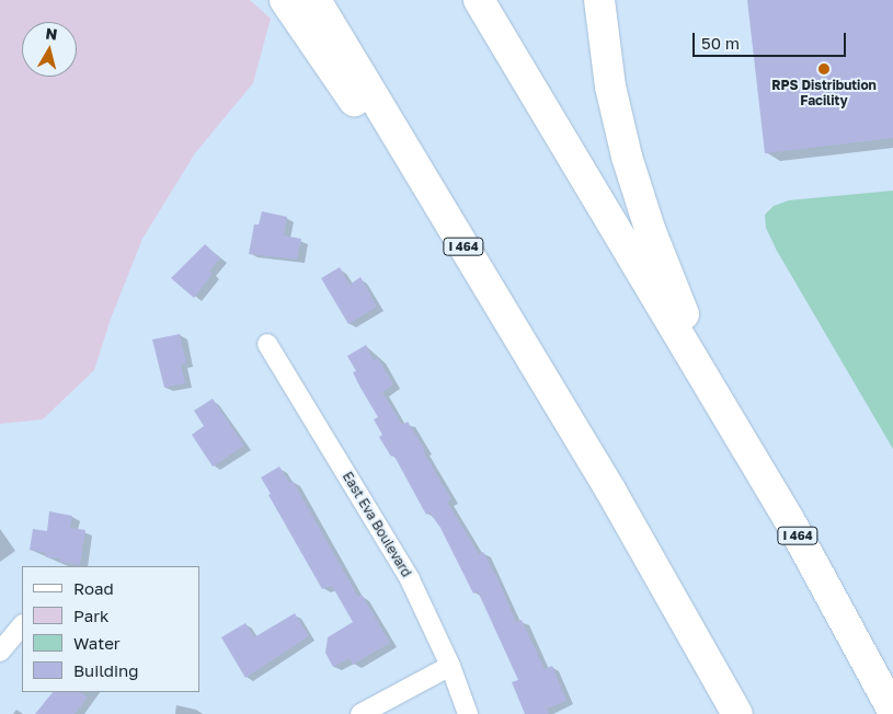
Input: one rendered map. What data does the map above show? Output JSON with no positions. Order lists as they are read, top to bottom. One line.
{"streets":{"highway":["I 464"],"street":["East Eva Boulevard"]},"places":["RPS Distribution Facility"],"legend":["Road","Park","Water","Building"],"scale_bar":"50 m","north":"top"}
